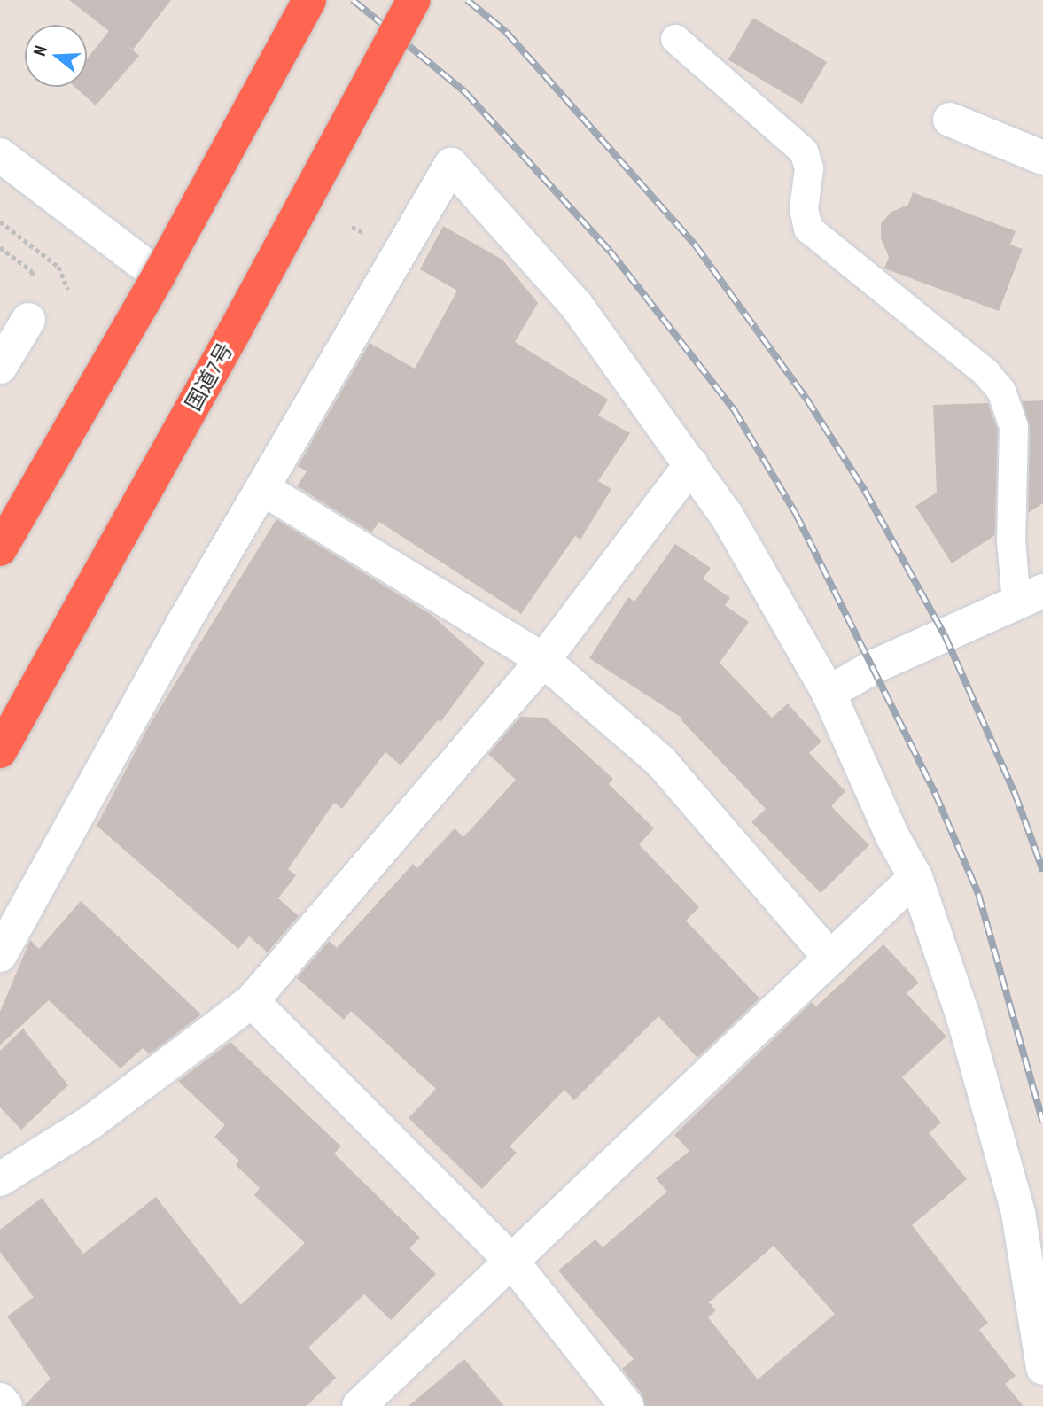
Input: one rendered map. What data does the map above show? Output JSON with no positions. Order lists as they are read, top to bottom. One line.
{"streets":{"highway":["国道7号"]},"north":"left"}
